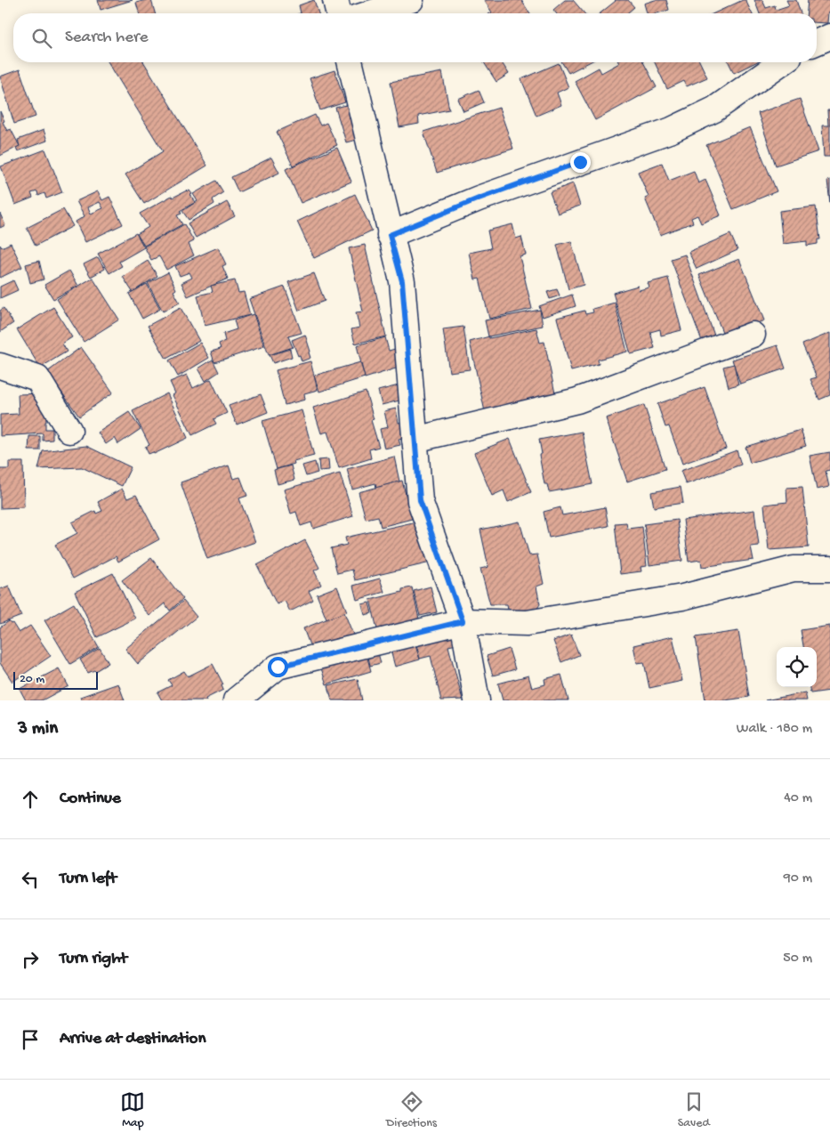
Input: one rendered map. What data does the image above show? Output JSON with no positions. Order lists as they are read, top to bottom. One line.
{"scale_bar":"20 m","page":{"search":"Search here","scale":"20 m","heading":["3 min","Walk · 180 m"],"list":[["Continue","40 m"],["Turn left","90 m"],["Turn right","50 m"],"Arrive at destination"],"nav":["Map","Directions","Saved"]}}
